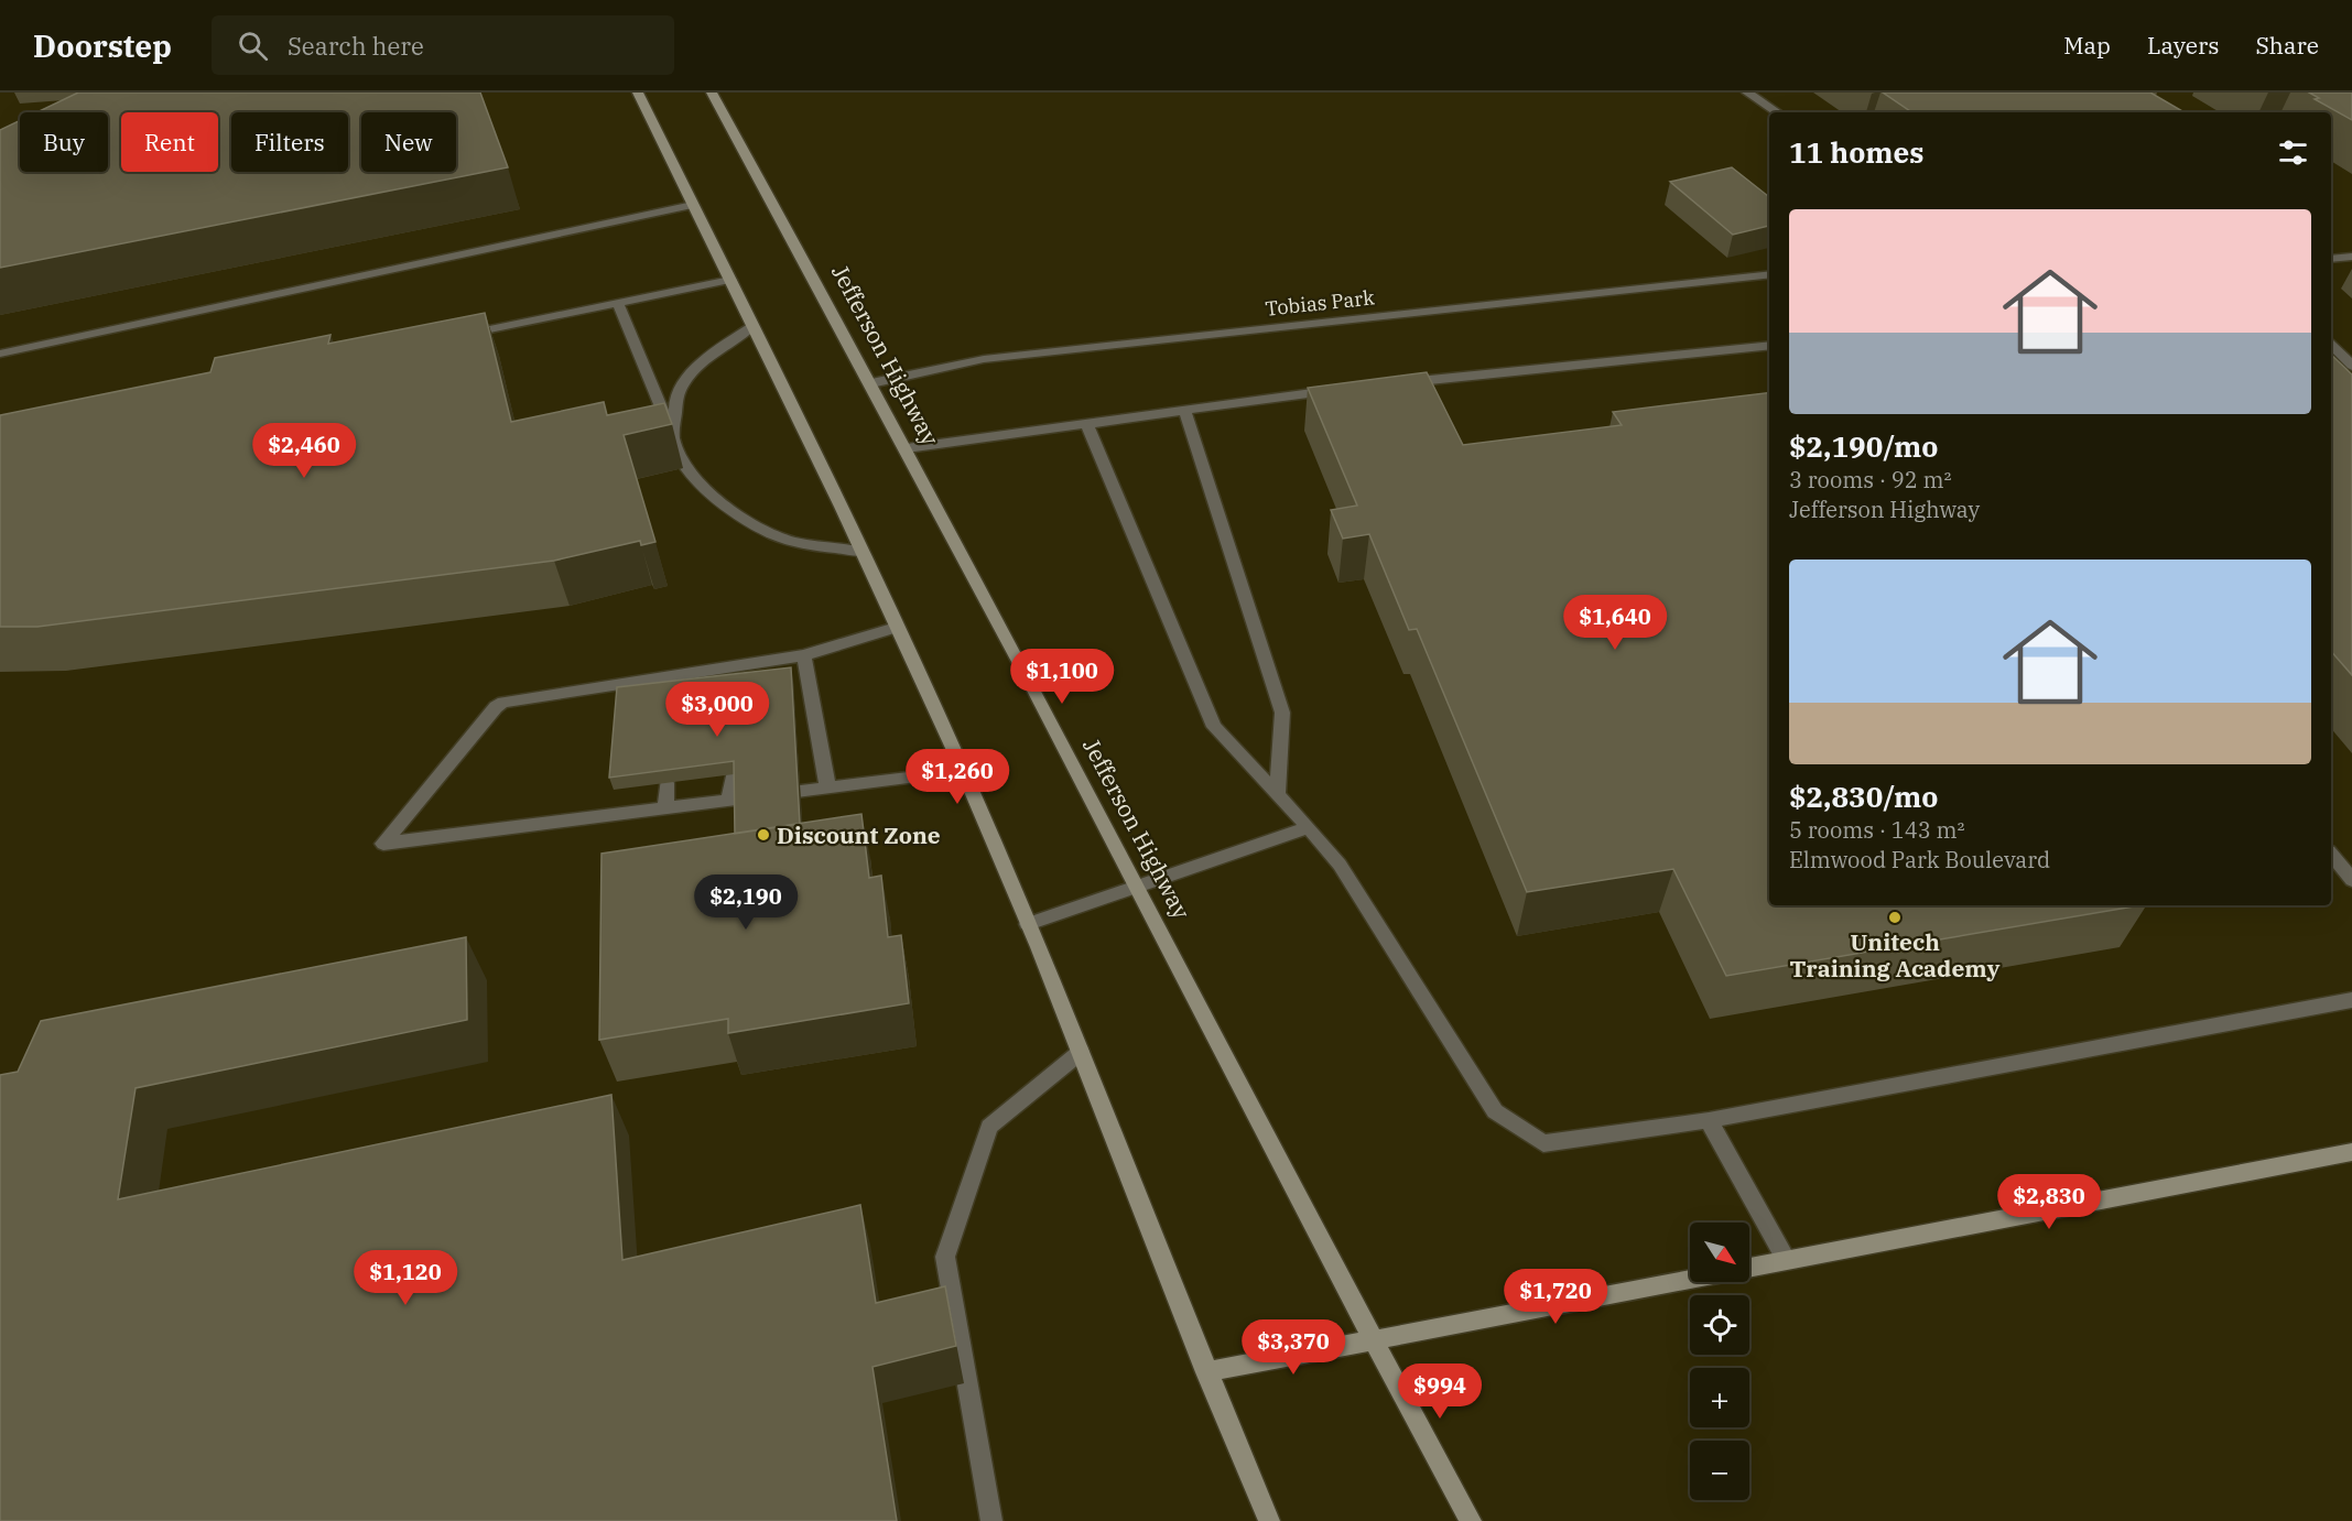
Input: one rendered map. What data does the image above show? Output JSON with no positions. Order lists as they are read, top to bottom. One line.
{"streets":{"main road":["Jefferson Highway"],"lane":["Tobias Park"]},"crossings":[["Tobias Park","Jefferson Highway"]],"places":["Discount Zone","Unitech Training Academy"],"north":"bottom right","page":{"header":"Doorstep","search":"Search here","nav":["Map","Layers","Share"],"chip":["Buy","Rent","Filters","New"],"heading":"11 homes","list":[{"name":"$2,190/mo","note":"3 rooms · 92 m² · Jefferson Highway"},{"name":"$2,830/mo","note":"5 rooms · 143 m² · Elmwood Park Boulevard"}],"price":["$2,460","$1,640","$1,100","$3,000","$1,260","$2,190","$2,830","$1,120","$1,720","$3,370","$994"],"map_buttons":["+","−"]}}
